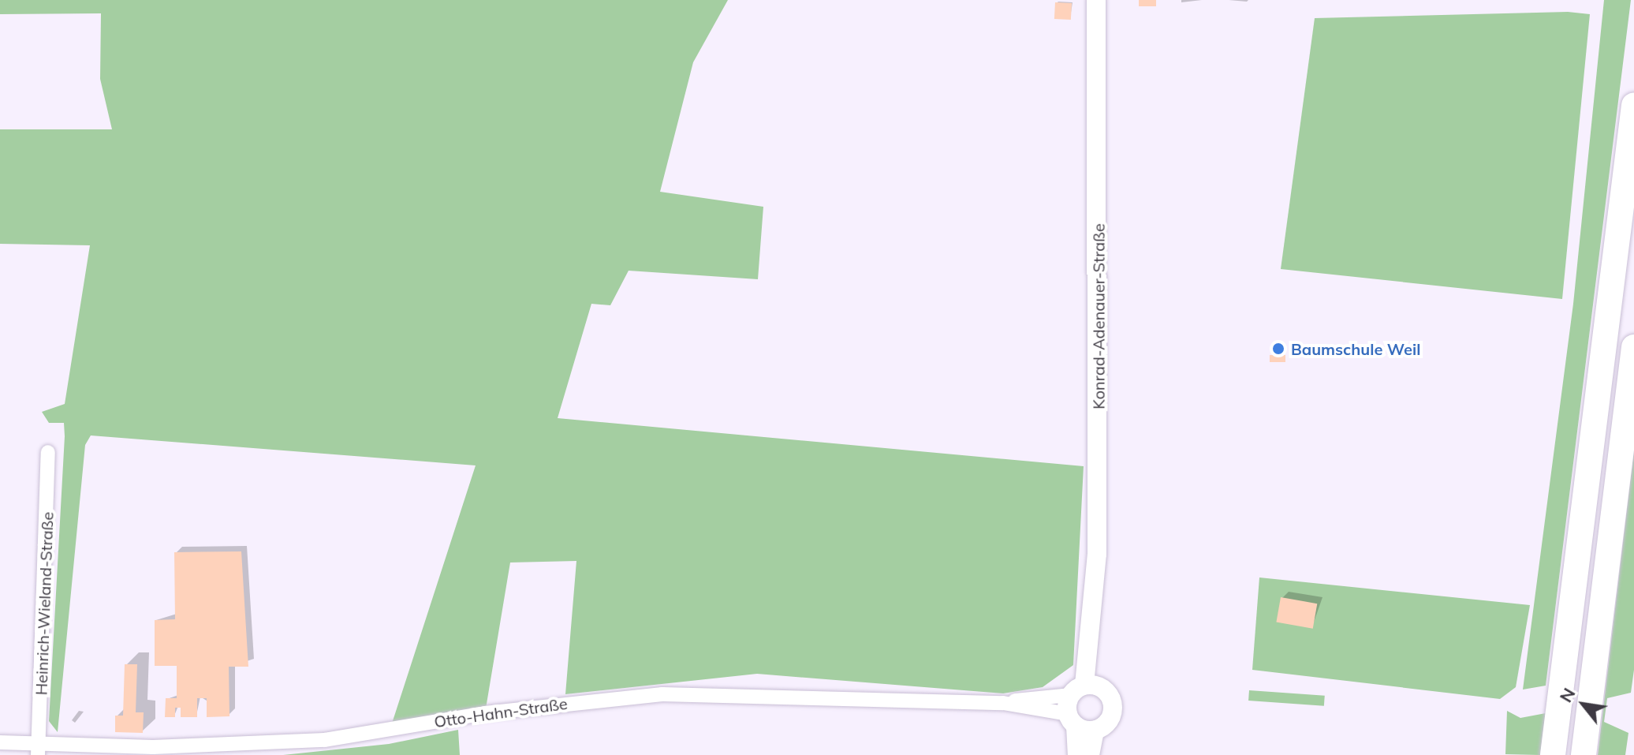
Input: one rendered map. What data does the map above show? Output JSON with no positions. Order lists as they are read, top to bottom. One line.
{"streets":{"main road":["Konrad-Adenauer-Straße"],"street":["Heinrich-Wieland-Straße","Otto-Hahn-Straße"]},"crossings":[["Konrad-Adenauer-Straße","Otto-Hahn-Straße"],["Heinrich-Wieland-Straße","Otto-Hahn-Straße"]],"places":["Baumschule Weil"],"north":"top left"}
